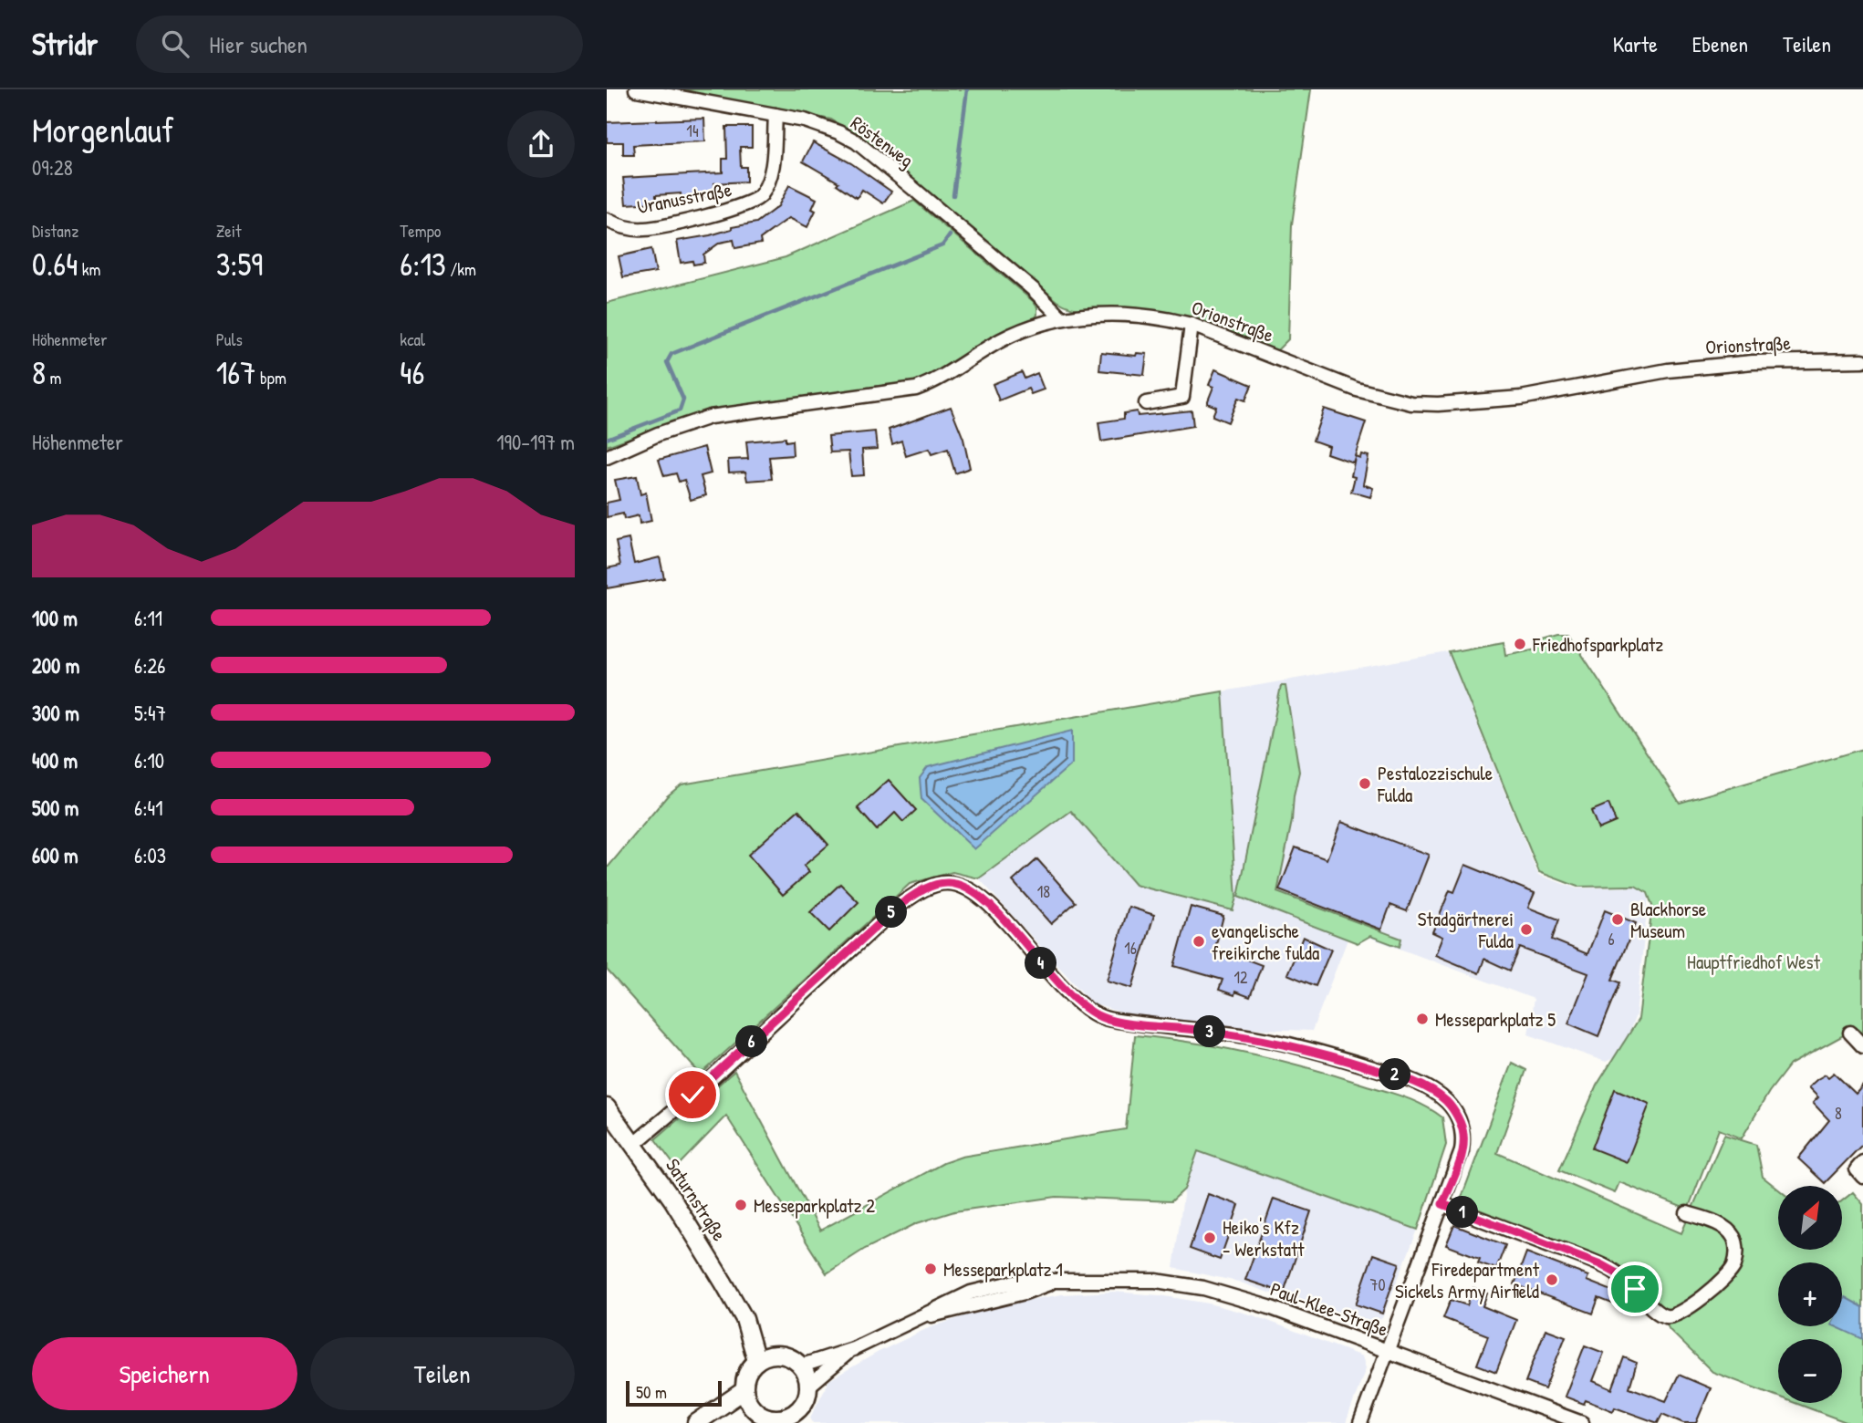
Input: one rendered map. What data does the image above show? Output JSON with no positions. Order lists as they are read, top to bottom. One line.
{"streets":{"street":["Röstenweg","Uranusstraße","Orionstraße","Saturnstraße","Paul-Klee-Straße"]},"crossings":[["Röstenweg","Uranusstraße"],["Röstenweg","Orionstraße"],["Saturnstraße","Paul-Klee-Straße"]],"parks":["Hauptfriedhof West"],"places":["Friedhofsparkplatz","Pestalozzischule Fulda","Blackhorse Museum","Stadgärtnerei Fulda","evangelische freikirche fulda","Messeparkplatz 5","Messeparkplatz 2","Heiko's Kfz - Werkstatt","Messeparkplatz 1","Firedepartment Sickels Army Airfield"],"house_numbers":["14","18","6","16","12","8","70"],"scale_bar":"50 m","north":"top right","page":{"header":"Stridr","search":"Hier suchen","nav":["Karte","Ebenen","Teilen"],"heading":["Morgenlauf","09:28"],"stats":[["Distanz","0.64 km"],["Zeit","3:59"],["Tempo","6:13 /km"],["Höhenmeter","8 m"],["Puls","167 bpm"],["kcal","46"]],"chart":["Höhenmeter","190–197 m"],"list":[{"name":"100 m","note":"6:11"},{"name":"200 m","note":"6:26"},{"name":"300 m","note":"5:47"},{"name":"400 m","note":"6:10"},{"name":"500 m","note":"6:41"},{"name":"600 m","note":"6:03"}],"pins":["5","4","3","6","2","1"],"map_buttons":["+","−"],"buttons":["Speichern","Teilen"],"scale":"50 m"}}
